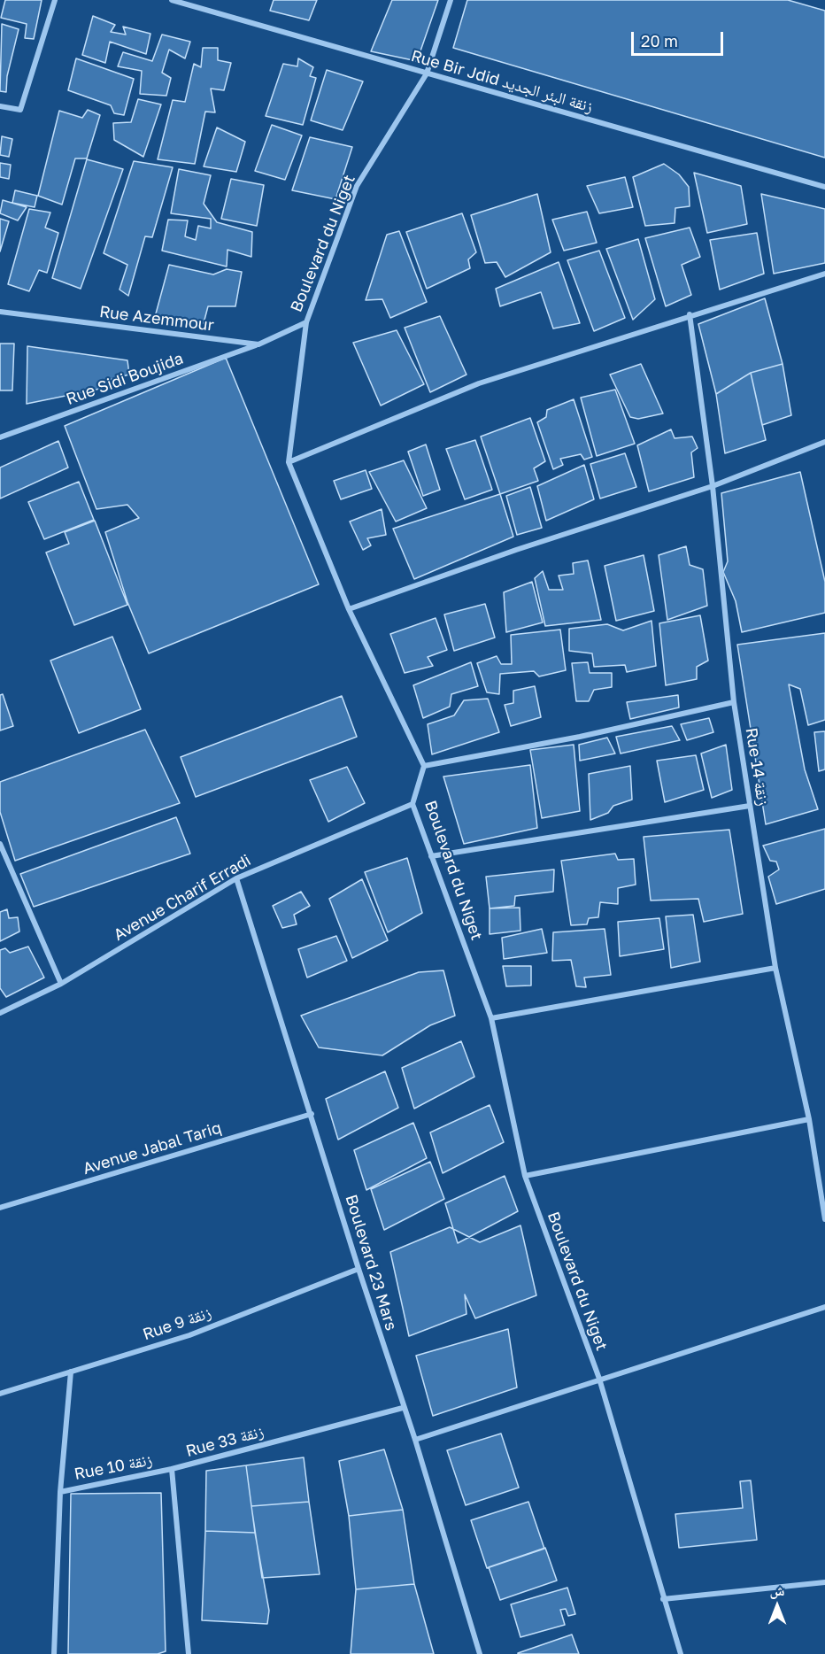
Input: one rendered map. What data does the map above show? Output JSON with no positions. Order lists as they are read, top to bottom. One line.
{"streets":{"street":["Rue Bir Jdid زنقة البئر الجديد","Boulevard du Niget","Rue Azemmour","Rue Sidi Boujida","Rue 14 زنقة","Avenue Charif Erradi","Avenue Jabal Tariq","Boulevard 23 Mars","Rue 9 زنقة","Rue 33 زنقة","Rue 10 زنقة"]},"crossings":[["Rue Bir Jdid زنقة البئر الجديد","Boulevard du Niget"],["Boulevard du Niget","Avenue Charif Erradi"],["Rue Azemmour","Rue Sidi Boujida"],["Avenue Charif Erradi","Boulevard 23 Mars"],["Avenue Jabal Tariq","Boulevard 23 Mars"],["Boulevard 23 Mars","Rue 9 زنقة"],["Boulevard 23 Mars","Rue 33 زنقة"],["Rue 33 زنقة","Rue 10 زنقة"]],"scale_bar":"20 m","north":"top"}
